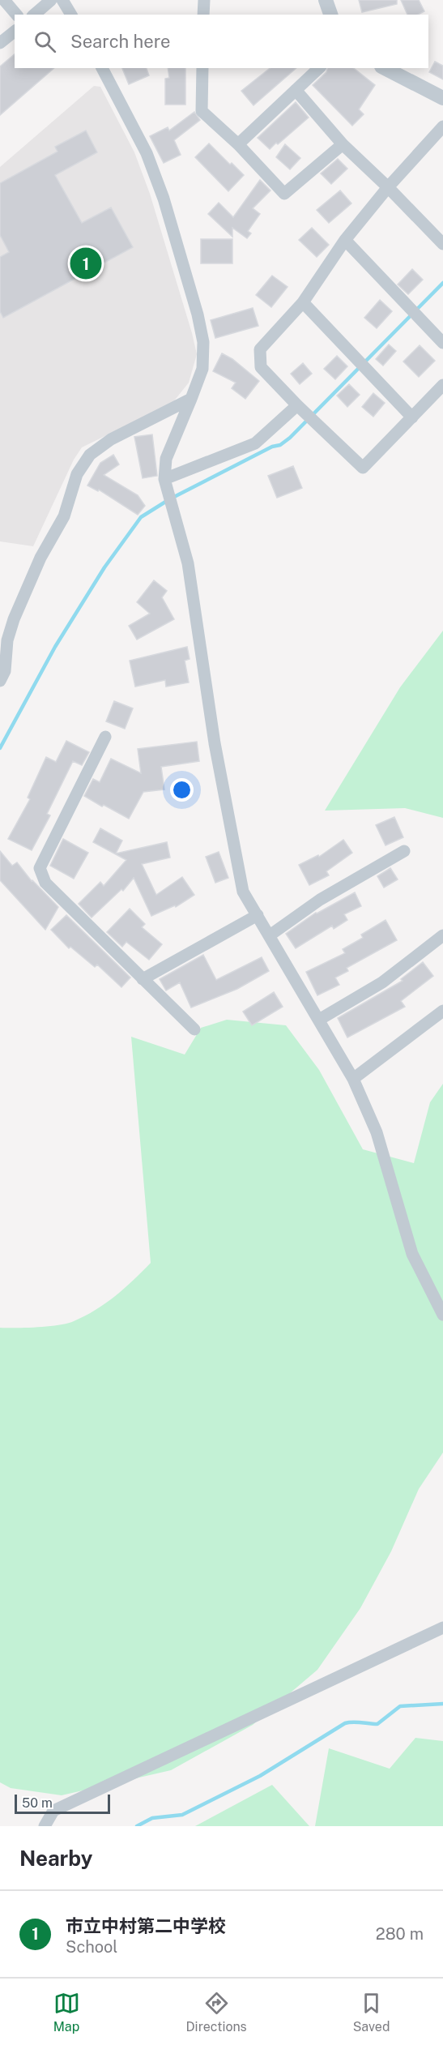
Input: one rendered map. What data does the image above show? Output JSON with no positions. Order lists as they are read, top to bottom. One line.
{"scale_bar":"50 m","page":{"search":"Search here","pins":"1","scale":"50 m","heading":"Nearby","list":[{"mark":"1","name":"市立中村第二中学校","note":"School","value":"280 m"}],"nav":["Map","Directions","Saved"]}}
